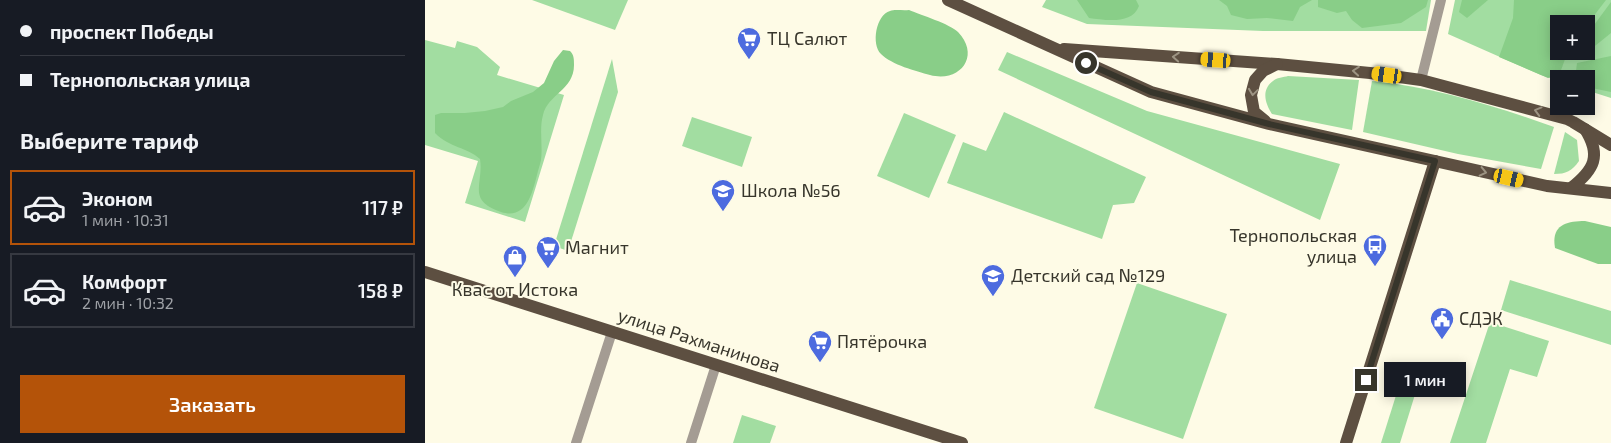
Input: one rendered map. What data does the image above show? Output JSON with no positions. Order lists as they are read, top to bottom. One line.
{"streets":{"main road":["улица Рахманинова"]},"places":{"supermarket":["ТЦ Салют","Магнит","Пятёрочка"],"school or university":["Школа №56","Детский сад №129"],"bus stop":["Тернопольская улица"],"shop":["Квас от Истока"],"public building":["СДЭК"]},"page":{"banner":["проспект Победы","Тернопольская улица"],"map_buttons":["+","−"],"heading":"Выберите тариф","list":[{"name":"Эконом","note":"1 мин · 10:31","value":"117 ₽"},{"name":"Комфорт","note":"2 мин · 10:32","value":"158 ₽"}],"bubble":"1 мин","buttons":"Заказать"}}
